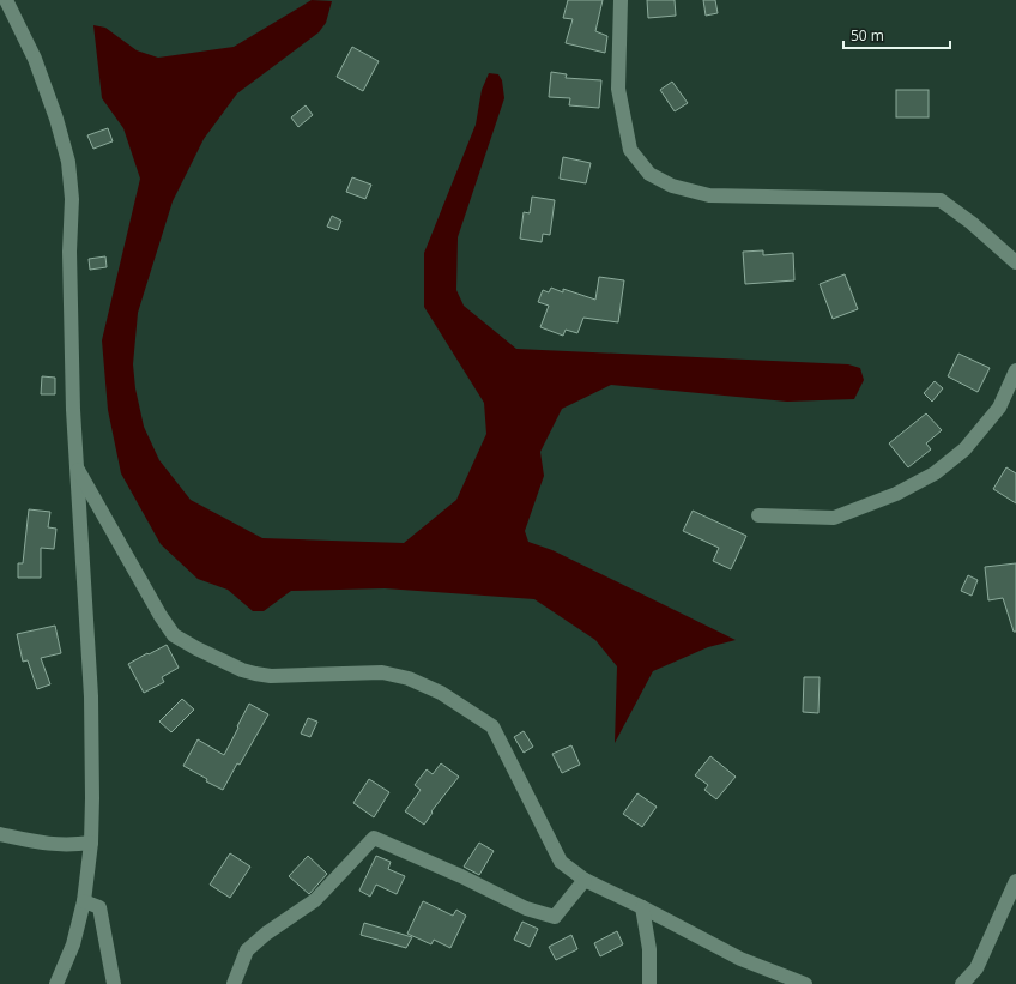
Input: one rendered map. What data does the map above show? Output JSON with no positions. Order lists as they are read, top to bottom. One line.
{"scale_bar":"50 m"}
